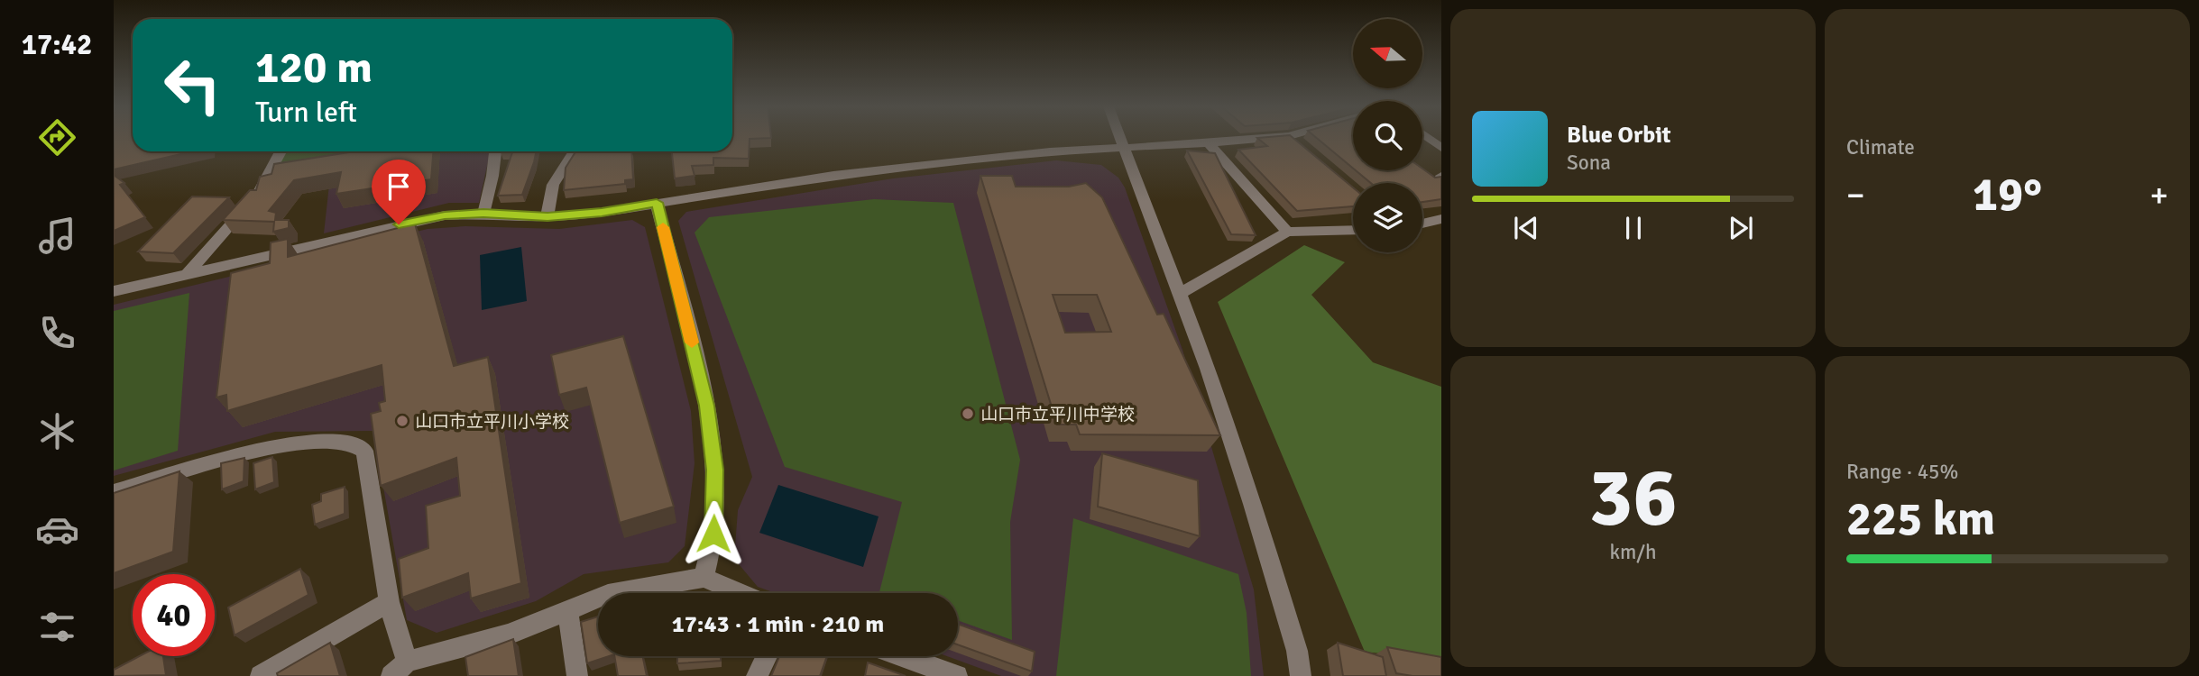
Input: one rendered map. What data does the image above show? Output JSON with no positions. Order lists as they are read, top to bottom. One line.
{"places":["山口市立平川中学校","山口市立平川小学校"],"north":"left","page":{"tabs":"17:42","tile":["Climate",["36","km/h"],["Range · 45%","225 km"]],"turn":["120 m","Turn left"],"song":["Blue Orbit","Sona"],"heat":["−","19°","+"],"limit":"40","trip":"17:43 · 1 min · 210 m"}}
